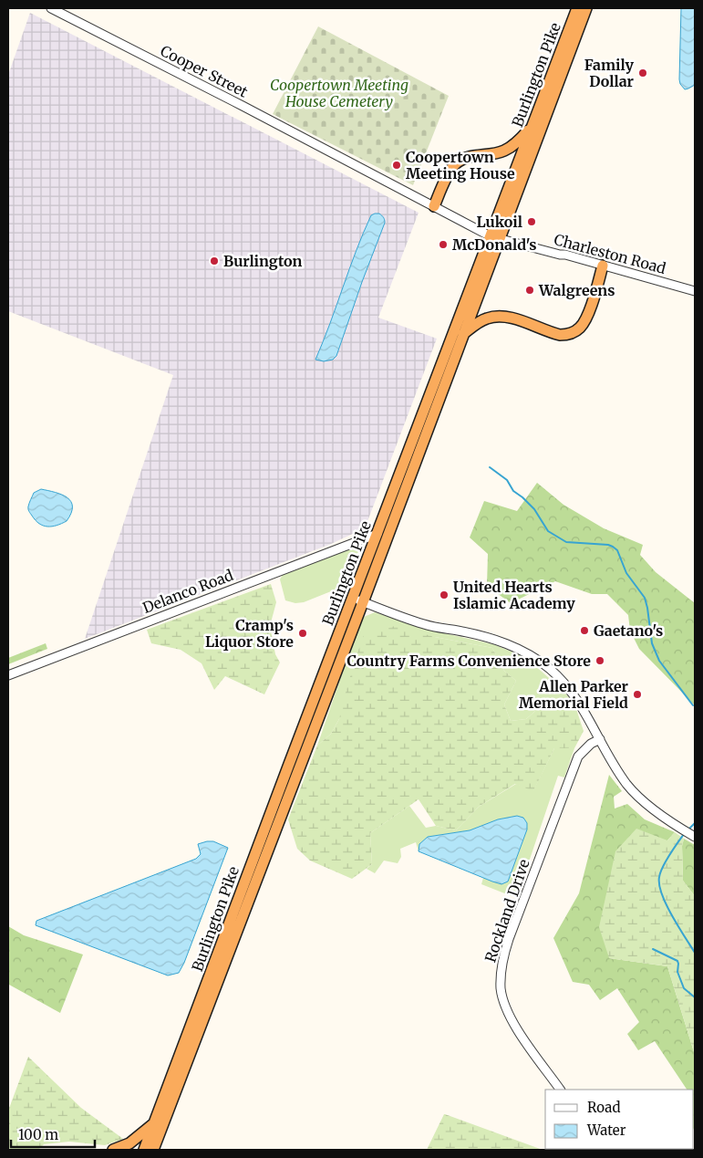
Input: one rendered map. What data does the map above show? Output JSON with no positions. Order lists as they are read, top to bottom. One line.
{"streets":{"highway":["Burlington Pike"],"street":["Cooper Street","Charleston Road","Delanco Road","Rockland Drive"]},"crossings":[["Cooper Street","Burlington Pike"],["Cooper Street","Charleston Road"],["Burlington Pike","Charleston Road"],["Burlington Pike","Delanco Road"]],"parks":["Coopertown Meeting House Cemetery"],"places":["Family Dollar","Coopertown Meeting House","Lukoil","McDonald's","Burlington","Walgreens","United Hearts Islamic Academy","Gaetano's","Cramp's Liquor Store","Country Farms Convenience Store","Allen Parker Memorial Field"],"legend":["Road","Water"],"scale_bar":"100 m"}
